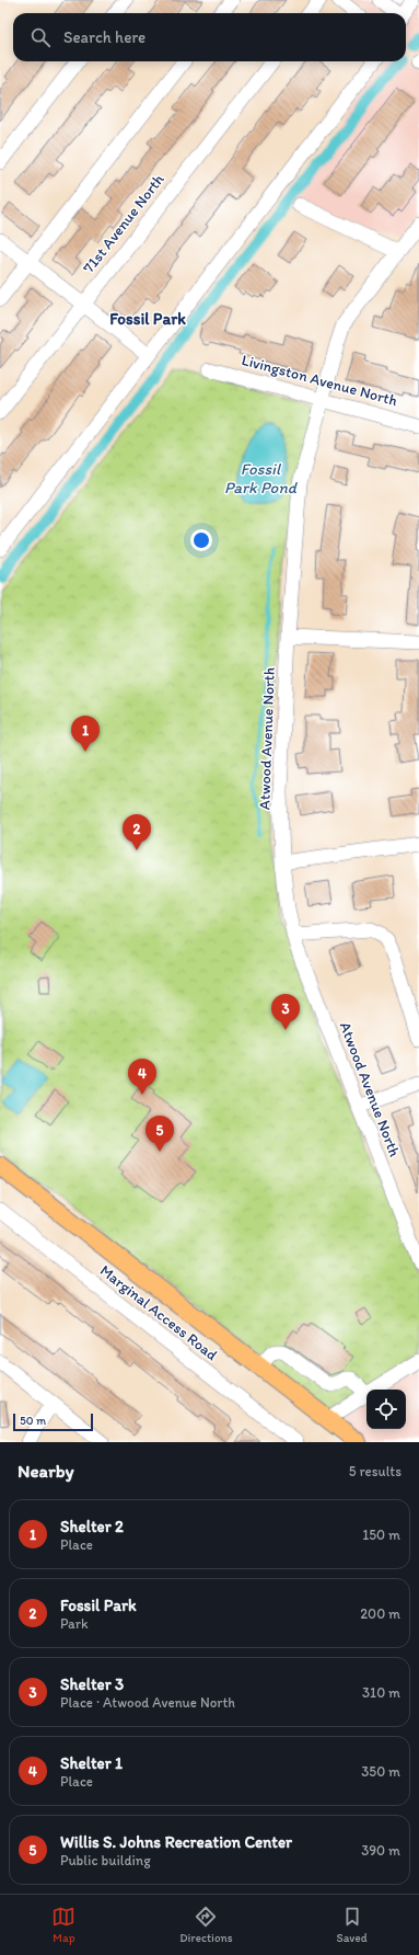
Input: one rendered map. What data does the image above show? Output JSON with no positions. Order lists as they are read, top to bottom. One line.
{"streets":{"street":["71st Avenue North","Livingston Avenue North","Atwood Avenue North","Marginal Access Road"]},"crossings":[["Livingston Avenue North","Atwood Avenue North"]],"districts":["Fossil Park"],"water":["Fossil Park Pond"],"scale_bar":"50 m","page":{"search":"Search here","pins":["1","2","3","4","5"],"scale":"50 m","heading":["Nearby","5 results"],"list":[{"mark":"1","name":"Shelter 2","note":"Place","value":"150 m"},{"mark":"2","name":"Fossil Park","note":"Park","value":"200 m"},{"mark":"3","name":"Shelter 3","note":"Place · Atwood Avenue North","value":"310 m"},{"mark":"4","name":"Shelter 1","note":"Place","value":"350 m"},{"mark":"5","name":"Willis S. Johns Recreation Center","note":"Public building","value":"390 m"}],"nav":["Map","Directions","Saved"]}}
